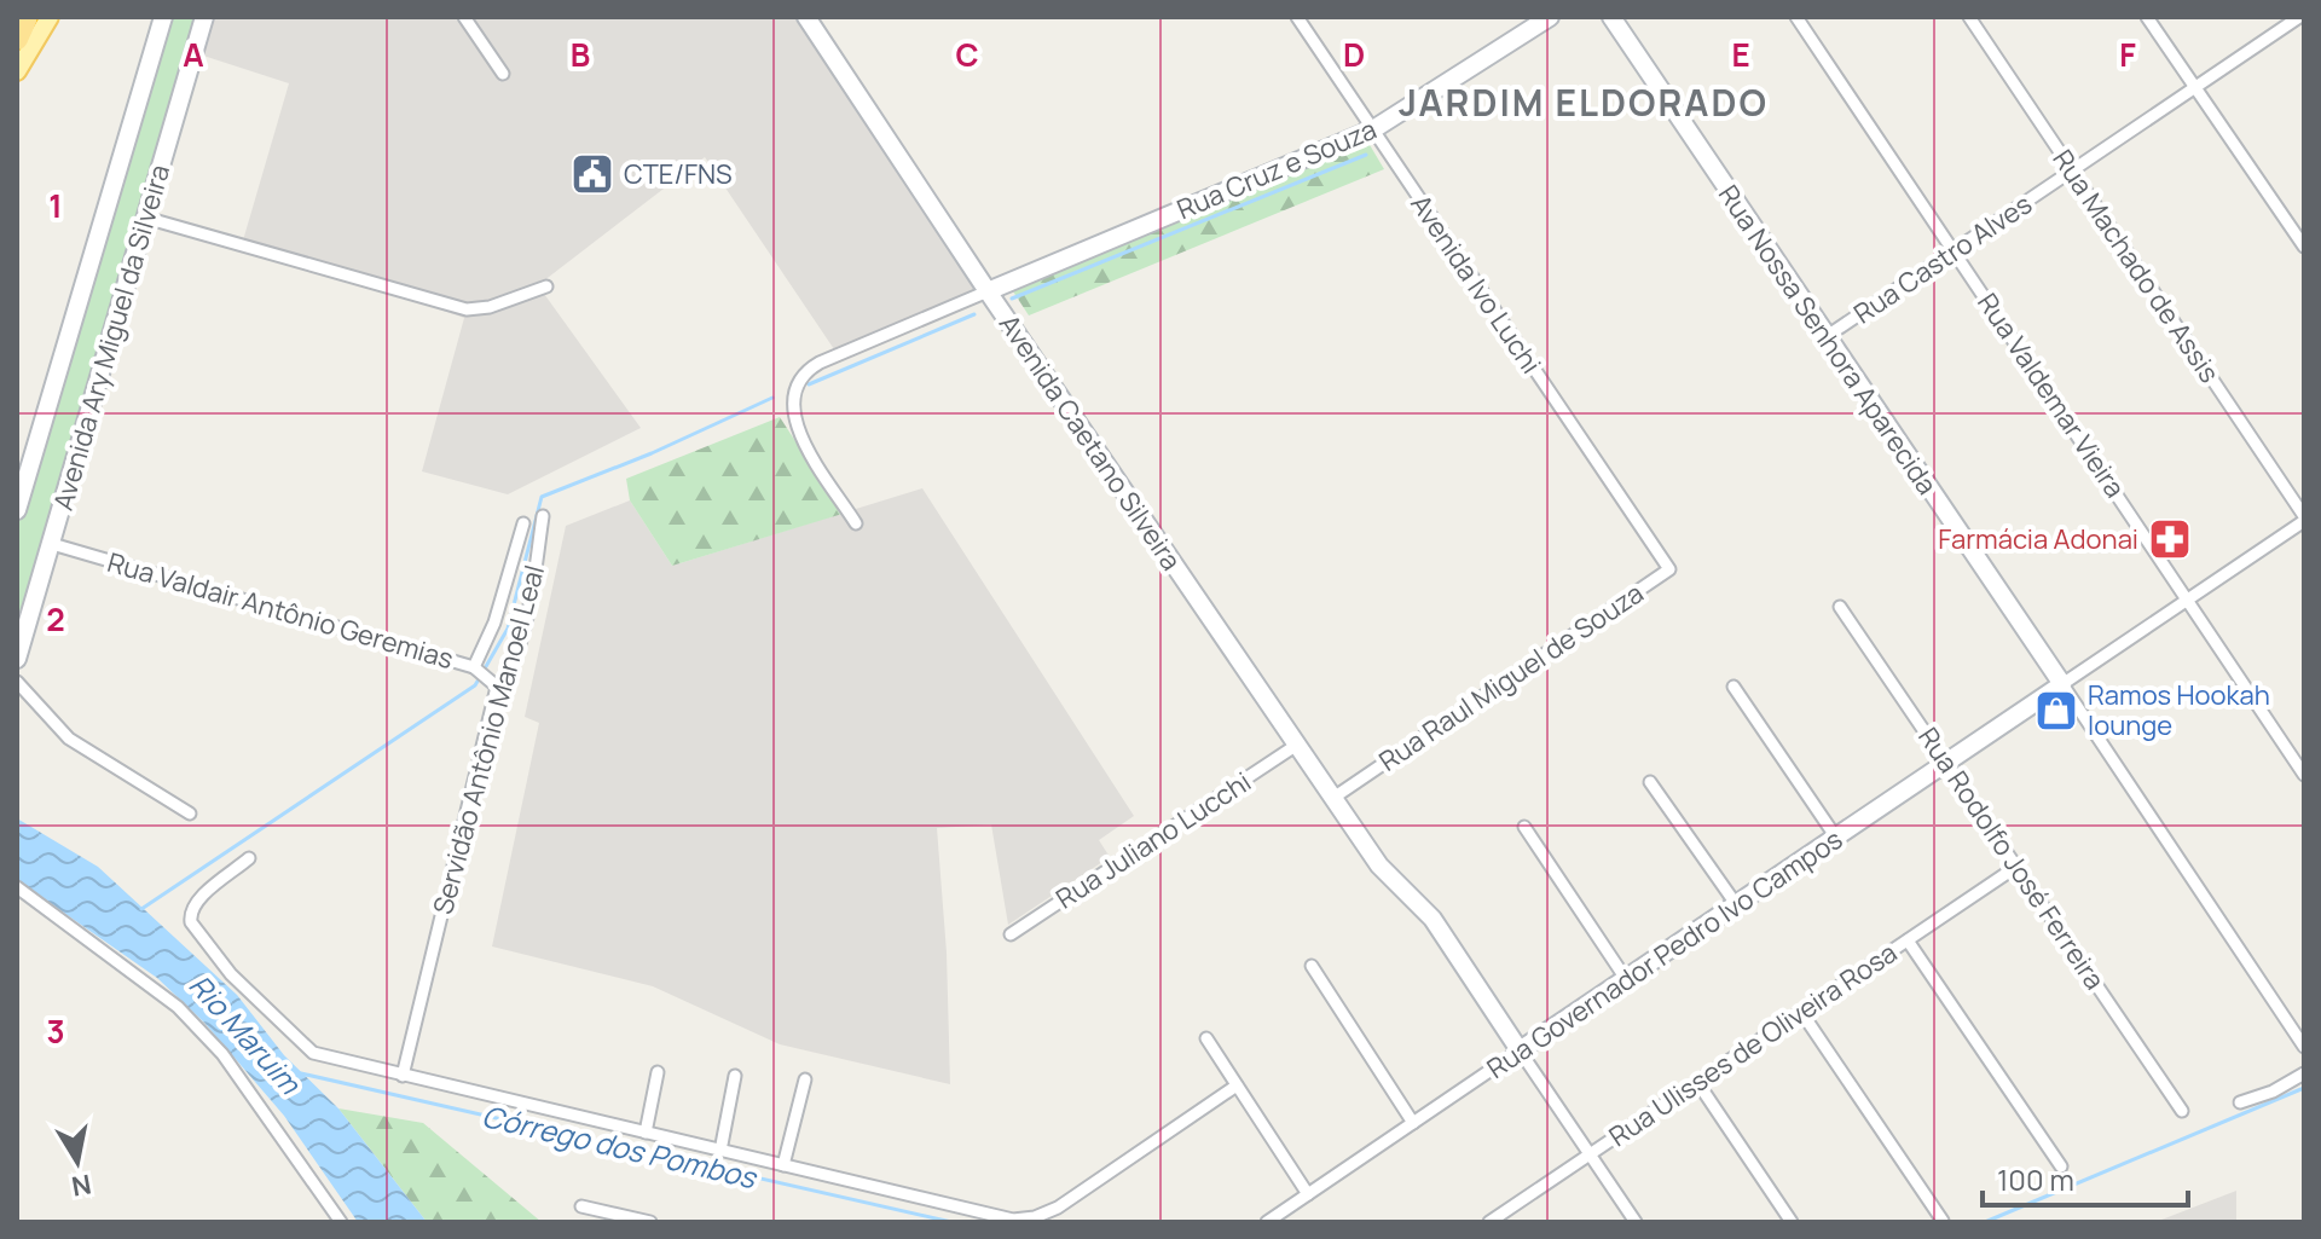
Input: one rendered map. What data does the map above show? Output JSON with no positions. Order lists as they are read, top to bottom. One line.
{"streets":{"street":["Rua Cruz e Souza","Rua Castro Alves","Rua Machado de Assis","Avenida Ivo Luchi","Avenida Ary Miguel da Silveira","Rua Nossa Senhora Aparecida","Rua Valdemar Vieira","Avenida Caetano Silveira","Rua Valdair Antônio Geremias","Rua Raul Miguel de Souza","Servidão Antônio Manoel Leal","Rua Juliano Lucchi","Rua Rodolfo José Ferreira","Rua Governador Pedro Ivo Campos","Rua Ulisses de Oliveira Rosa"]},"crossings":[["Rua Cruz e Souza","Avenida Ivo Luchi"],["Rua Cruz e Souza","Avenida Caetano Silveira"],["Rua Castro Alves","Rua Machado de Assis"],["Rua Castro Alves","Rua Nossa Senhora Aparecida"],["Rua Castro Alves","Rua Valdemar Vieira"],["Avenida Ivo Luchi","Rua Raul Miguel de Souza"],["Avenida Ary Miguel da Silveira","Rua Valdair Antônio Geremias"],["Rua Nossa Senhora Aparecida","Rua Governador Pedro Ivo Campos"],["Avenida Caetano Silveira","Rua Raul Miguel de Souza"],["Avenida Caetano Silveira","Rua Juliano Lucchi"],["Avenida Caetano Silveira","Rua Governador Pedro Ivo Campos"],["Rua Rodolfo José Ferreira","Rua Governador Pedro Ivo Campos"],["Rua Rodolfo José Ferreira","Rua Ulisses de Oliveira Rosa"]],"districts":["JARDIM ELDORADO"],"water":["Rio Maruim","Córrego dos Pombos"],"places":{"public building":["CTE/FNS"],"pharmacy":["Farmácia Adonai"],"shop":["Ramos Hookah lounge"]},"scale_bar":"100 m","north":"bottom","grid":{"columns":["A","B","C","D","E","F"],"rows":["1","2","3"]}}
